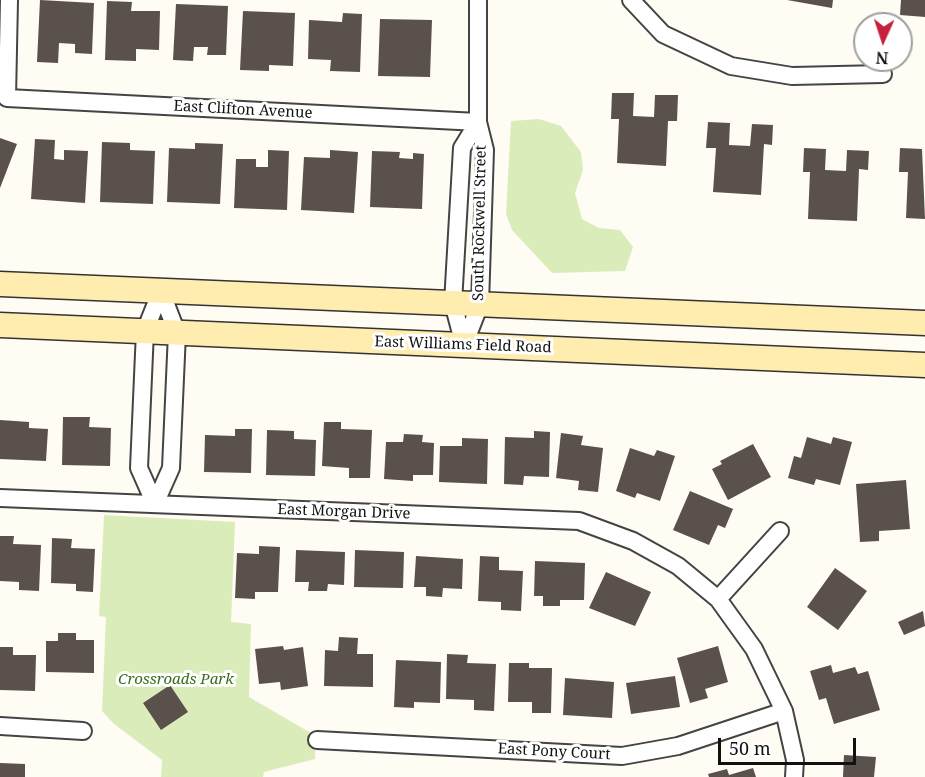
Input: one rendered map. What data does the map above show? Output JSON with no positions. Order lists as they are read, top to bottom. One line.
{"streets":{"main road":["East Williams Field Road"],"street":["East Clifton Avenue","South Rockwell Street","East Morgan Drive","East Pony Court"]},"crossings":[["East Clifton Avenue","South Rockwell Street"],["South Rockwell Street","East Williams Field Road"],["East Morgan Drive","East Pony Court"]],"parks":["Crossroads Park"],"scale_bar":"50 m","north":"bottom"}
